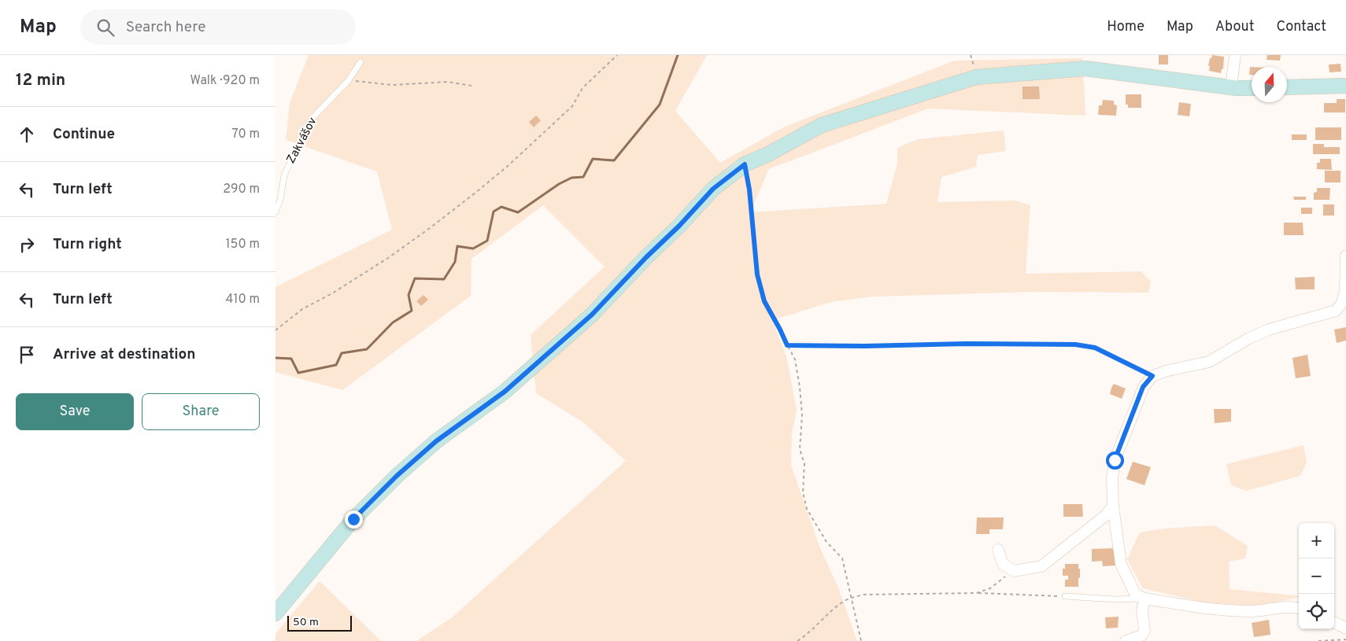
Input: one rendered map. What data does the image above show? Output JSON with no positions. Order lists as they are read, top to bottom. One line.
{"streets":{"lane":["Zakvášov"]},"scale_bar":"50 m","north":"top","page":{"header":"Map","search":"Search here","nav":["Home","Map","About","Contact"],"heading":["12 min","Walk · 920 m"],"list":[["Continue","70 m"],["Turn left","290 m"],["Turn right","150 m"],["Turn left","410 m"],"Arrive at destination"],"buttons":["Save","Share"],"map_buttons":["+","−"],"scale":"50 m"}}
